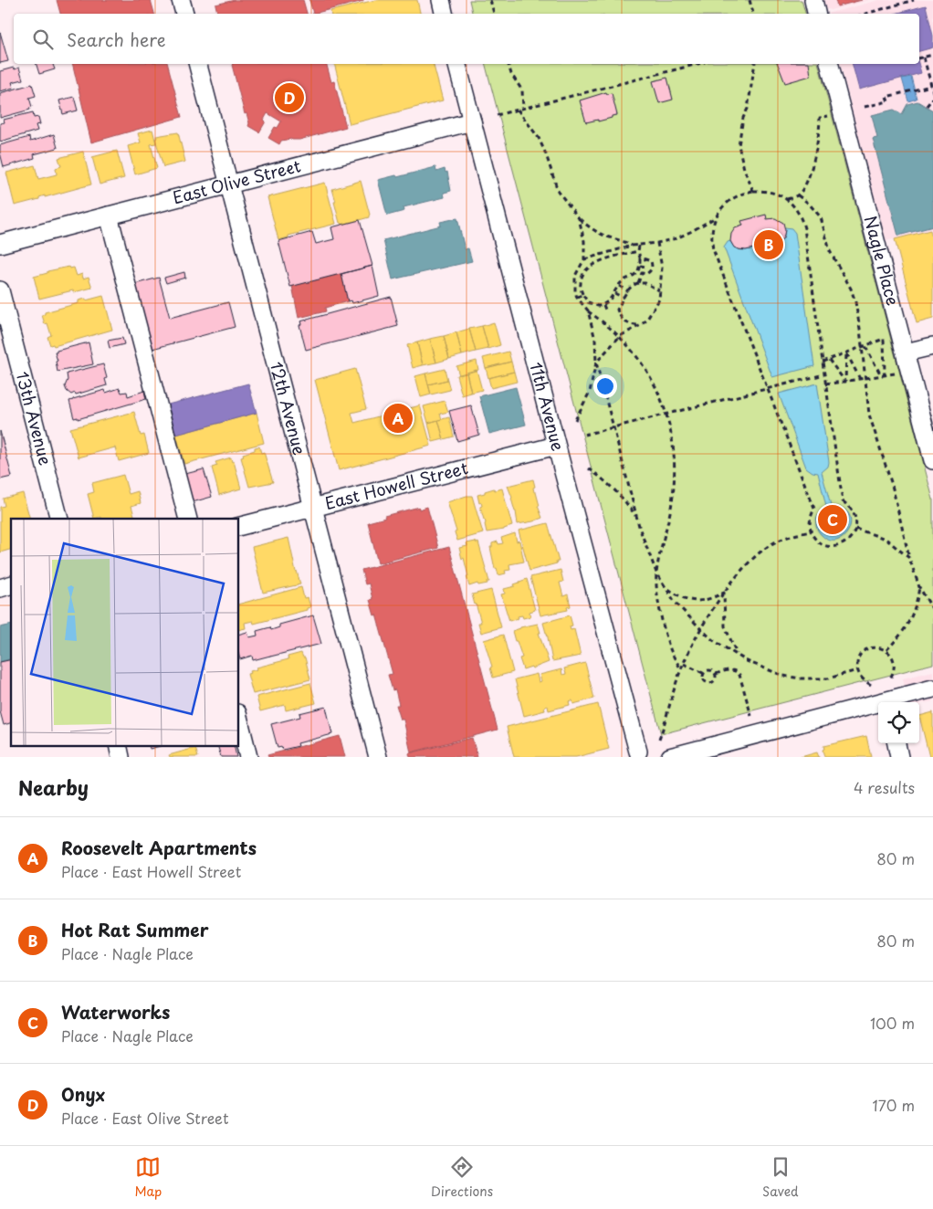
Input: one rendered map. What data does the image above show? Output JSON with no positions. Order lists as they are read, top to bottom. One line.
{"streets":{"street":["East Olive Street","Nagle Place","11th Avenue","12th Avenue","13th Avenue","East Howell Street"]},"crossings":[["East Olive Street","11th Avenue"],["East Olive Street","12th Avenue"],["11th Avenue","East Howell Street"],["12th Avenue","East Howell Street"]],"page":{"search":"Search here","pins":["D","B","A","C"],"heading":["Nearby","4 results"],"list":[{"mark":"A","name":"Roosevelt Apartments","note":"Place · East Howell Street","value":"80 m"},{"mark":"B","name":"Hot Rat Summer","note":"Place · Nagle Place","value":"80 m"},{"mark":"C","name":"Waterworks","note":"Place · Nagle Place","value":"100 m"},{"mark":"D","name":"Onyx","note":"Place · East Olive Street","value":"170 m"}],"nav":["Map","Directions","Saved"]}}
